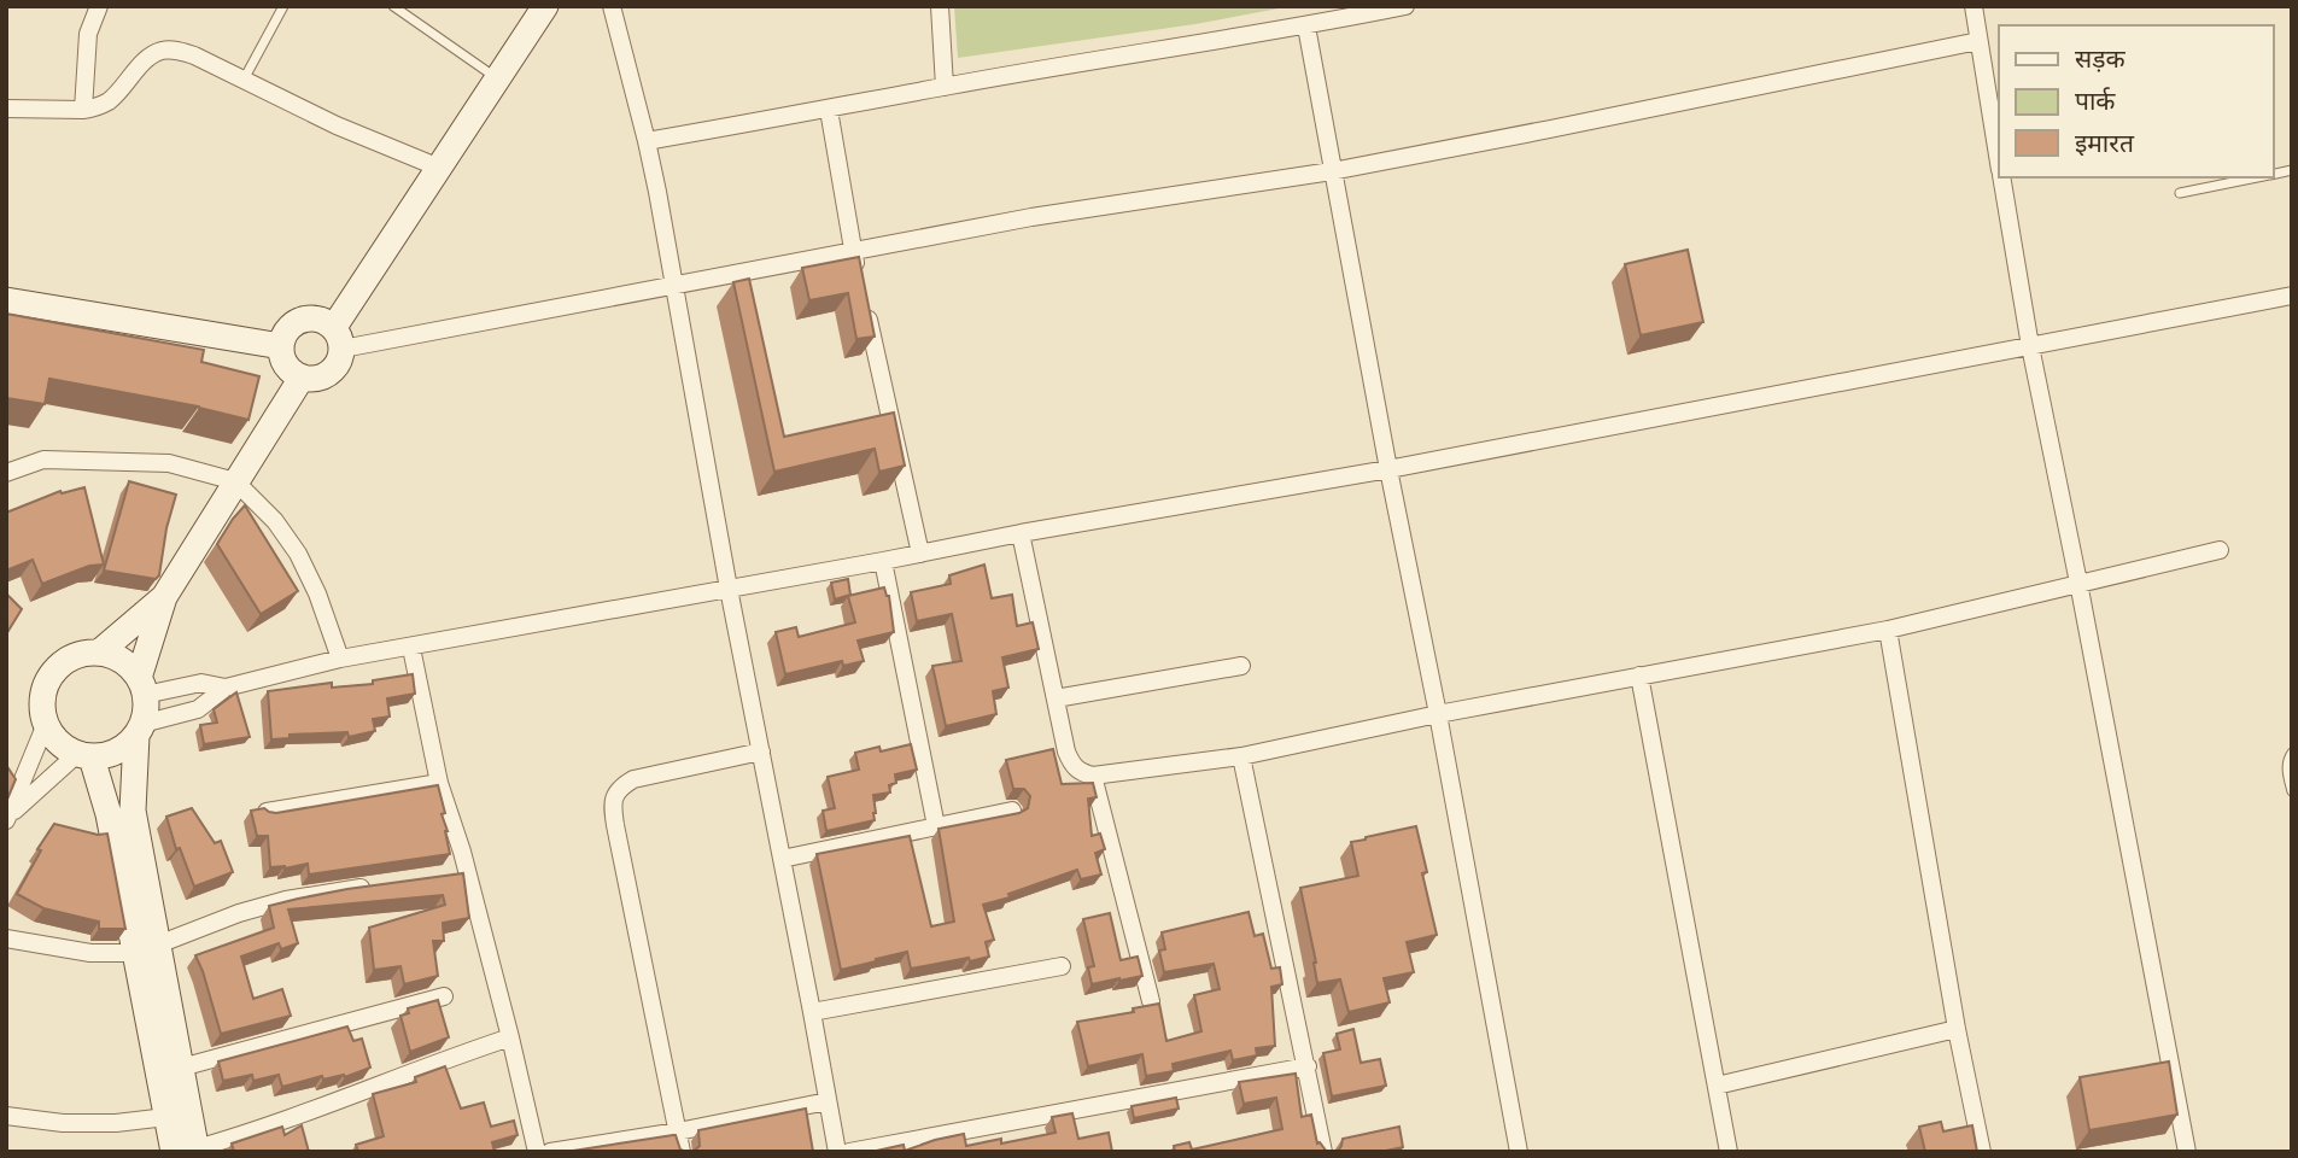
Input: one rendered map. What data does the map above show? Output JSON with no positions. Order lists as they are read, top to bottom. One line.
{"legend":["सड़क","पार्क","इमारत"]}
